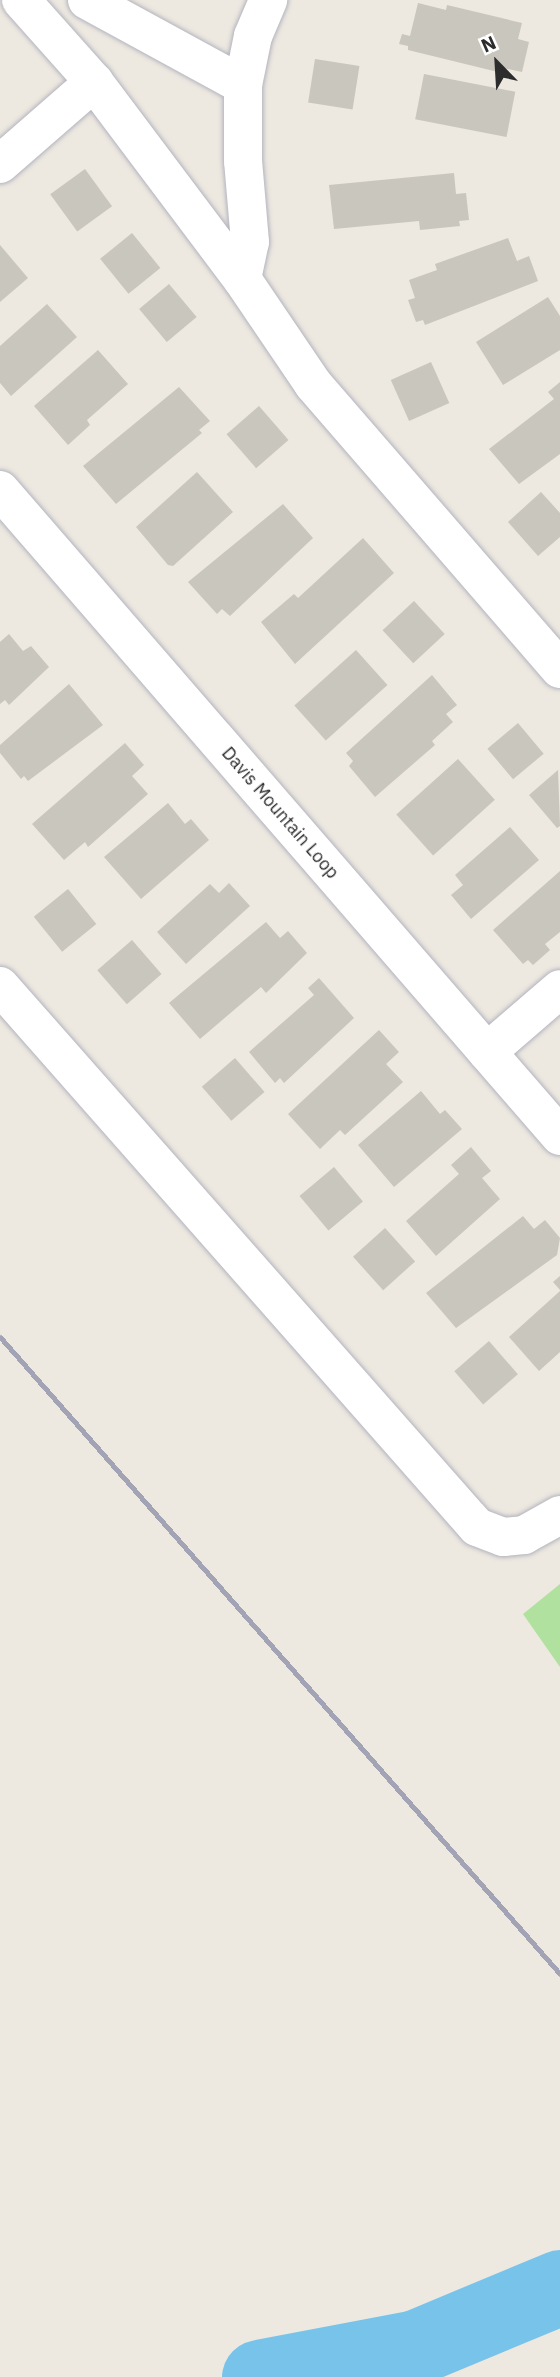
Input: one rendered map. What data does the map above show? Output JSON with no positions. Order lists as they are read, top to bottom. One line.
{"streets":{"street":["Davis Mountain Loop"]},"north":"top left"}
